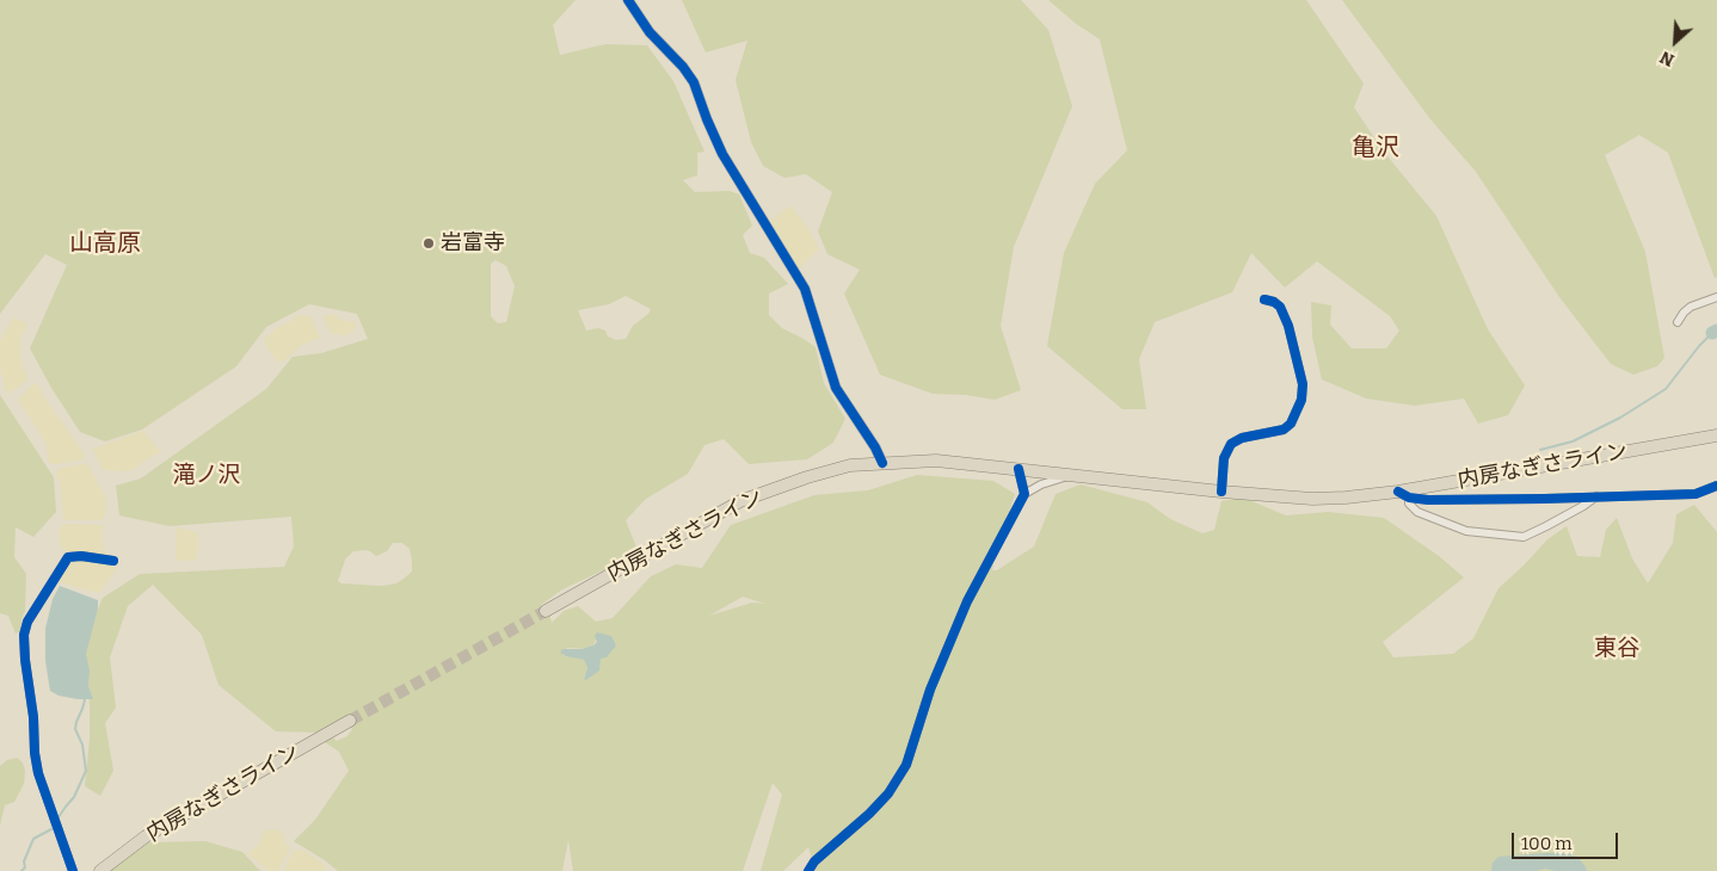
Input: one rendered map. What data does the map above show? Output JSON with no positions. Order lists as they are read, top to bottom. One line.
{"streets":{"highway":["内房なぎさライン"]},"districts":["亀沢","山高原","滝ノ沢","東谷"],"places":["岩富寺"],"scale_bar":"100 m","north":"bottom left"}
